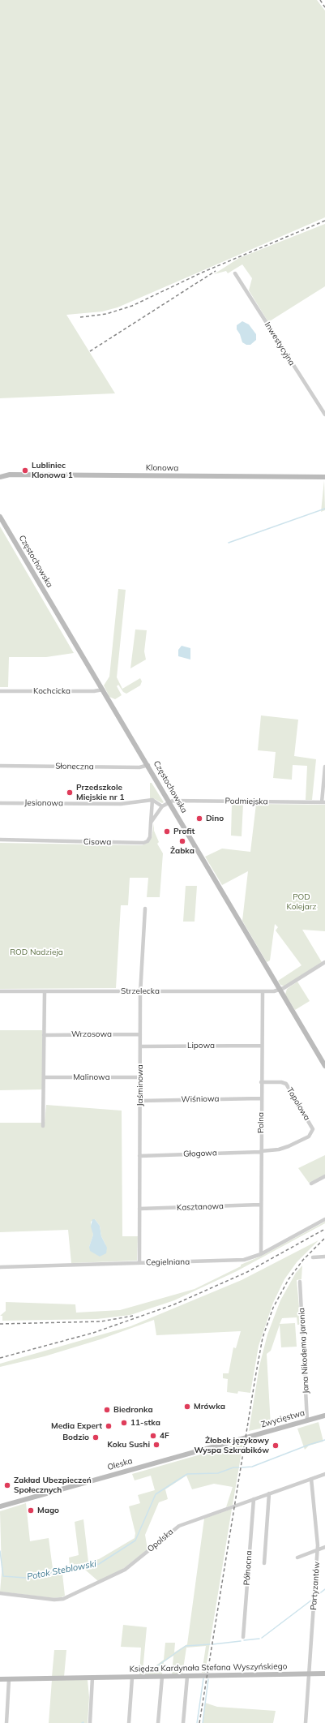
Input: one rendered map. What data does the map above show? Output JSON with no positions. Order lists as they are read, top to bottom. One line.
{"streets":{"street":["Inwestycyjna","Klonowa","Częstochowska","Kochcicka","Słoneczna","Podmiejska","Jesionowa","Cisowa","Strzelecka","Wrzosowa","Lipowa","Malinowa","Jaśminowa","Wiśniowa","Topolowa","Polna","Głogowa","Kasztanowa","Cegielniana","Jana Nikodema Jaronia","Zwycięstwa","Oleska","Opolska","Północna","Partyzantów","Księdza Kardynała Stefana Wyszyńskiego"]},"crossings":[["Częstochowska","Kochcicka"],["Częstochowska","Słoneczna"],["Częstochowska","Podmiejska"],["Częstochowska","Cisowa"],["Częstochowska","Strzelecka"],["Podmiejska","Cisowa"],["Strzelecka","Jaśminowa"],["Strzelecka","Polna"],["Wrzosowa","Jaśminowa"],["Lipowa","Jaśminowa"],["Lipowa","Polna"],["Malinowa","Jaśminowa"],["Jaśminowa","Wiśniowa"],["Jaśminowa","Głogowa"],["Jaśminowa","Kasztanowa"],["Jaśminowa","Cegielniana"],["Wiśniowa","Polna"],["Topolowa","Polna"],["Topolowa","Głogowa"],["Polna","Głogowa"],["Polna","Kasztanowa"],["Polna","Cegielniana"],["Jana Nikodema Jaronia","Zwycięstwa"],["Zwycięstwa","Oleska"],["Opolska","Północna"],["Opolska","Partyzantów"],["Partyzantów","Księdza Kardynała Stefana Wyszyńskiego"]],"water":["Potok Steblowski"],"parks":["POD Kolejarz","ROD Nadzieja"],"places":["Lubliniec Klonowa 1","Przedszkole Miejskie nr 1","Dino","Profit","Żabka","Mrówka","Biedronka","11-stka","Media Expert","4F","Bodzio","Koku Sushi","Żłobek językowy Wyspa Szkrabików","Zakład Ubezpieczeń Społecznych","Mago"]}
